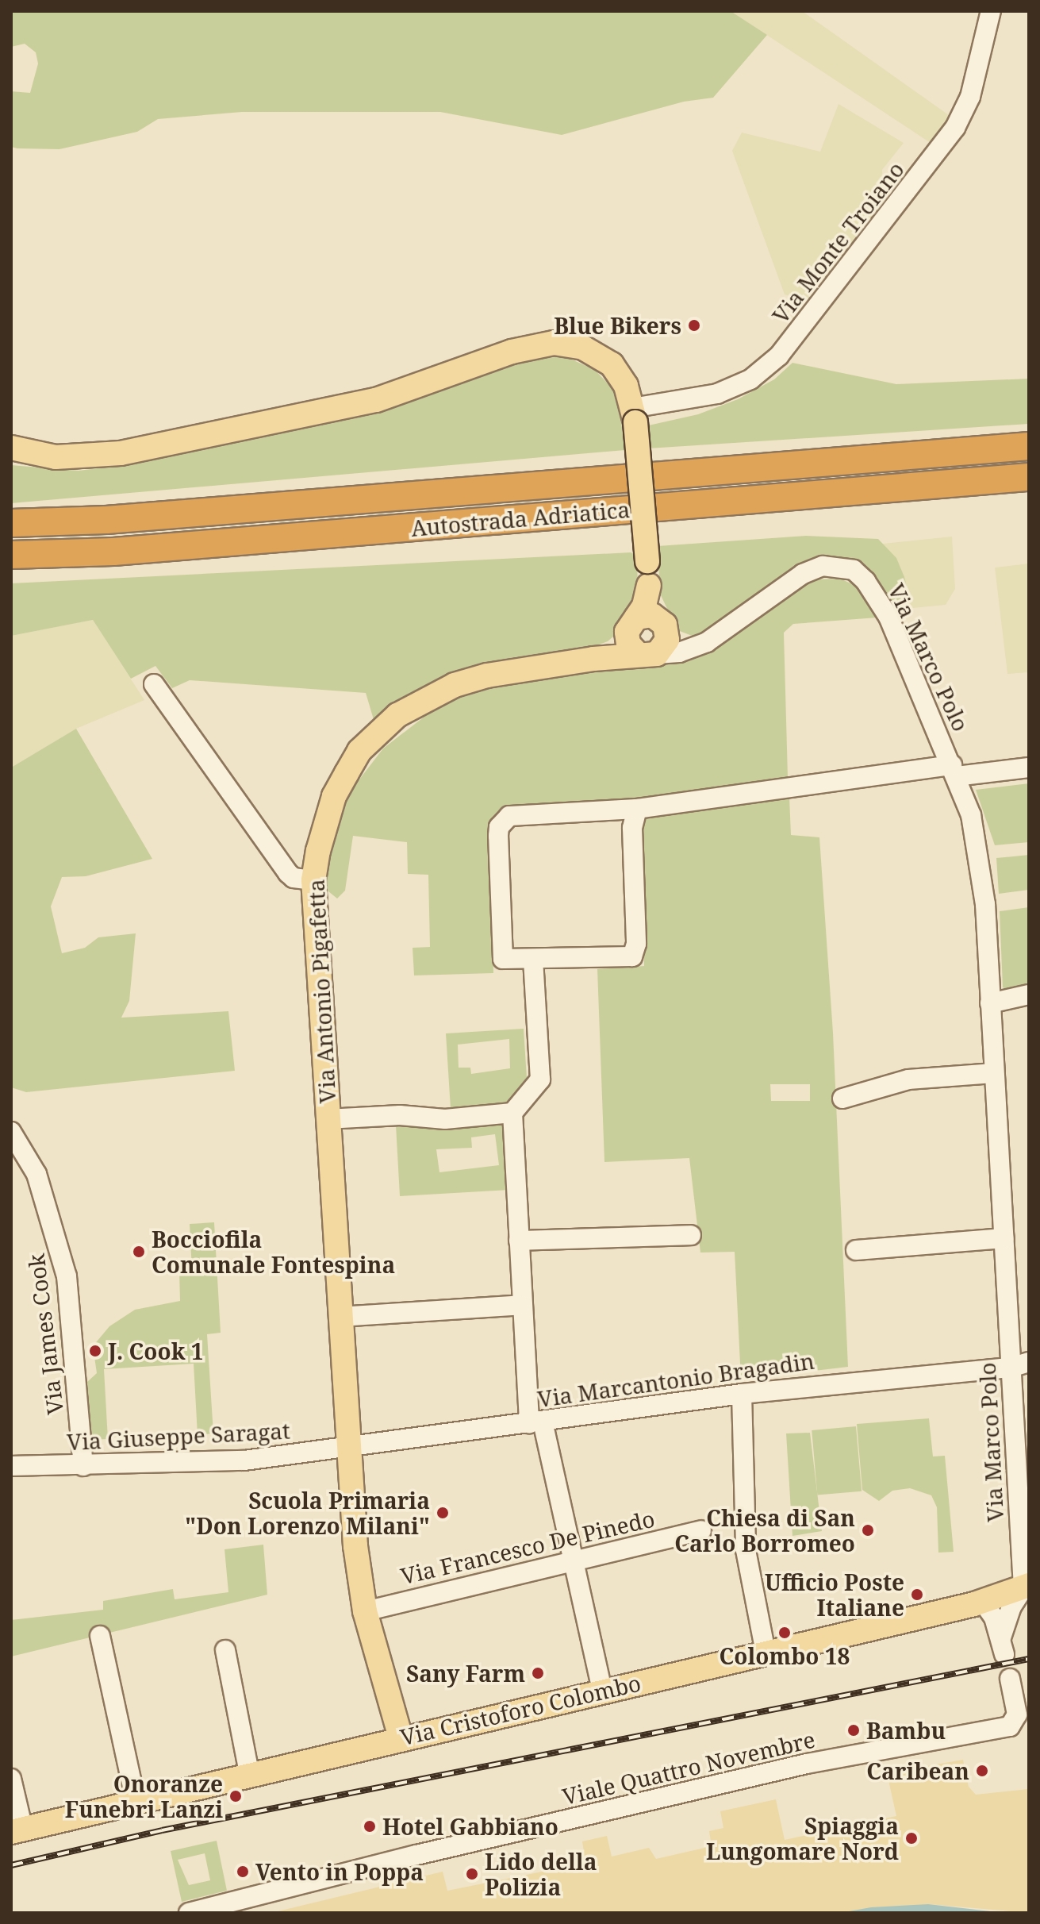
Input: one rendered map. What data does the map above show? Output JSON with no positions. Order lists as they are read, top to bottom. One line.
{"streets":{"highway":["Autostrada Adriatica"],"main road":["Via Antonio Pigafetta","Via Cristoforo Colombo"],"street":["Via Monte Troiano","Via Marco Polo","Via James Cook","Via Marcantonio Bragadin","Via Giuseppe Saragat","Via Francesco De Pinedo","Viale Quattro Novembre"]},"crossings":[["Via Marco Polo","Via Antonio Pigafetta"],["Via Marco Polo","Via Marcantonio Bragadin"],["Via Marco Polo","Via Cristoforo Colombo"],["Via Antonio Pigafetta","Via Marcantonio Bragadin"],["Via Antonio Pigafetta","Via Giuseppe Saragat"],["Via Antonio Pigafetta","Via Francesco De Pinedo"],["Via Antonio Pigafetta","Via Cristoforo Colombo"],["Via James Cook","Via Giuseppe Saragat"],["Via Marcantonio Bragadin","Via Giuseppe Saragat"]],"places":["Blue Bikers","Bocciofila Comunale Fontespina","J. Cook 1","Scuola Primaria \"Don Lorenzo Milani\"","Chiesa di San Carlo Borromeo","Ufficio Poste Italiane","Colombo 18","Sany Farm","Bambu","Caribean","Onoranze Funebri Lanzi","Hotel Gabbiano","Spiaggia Lungomare Nord","Vento in Poppa","Lido della Polizia"]}
